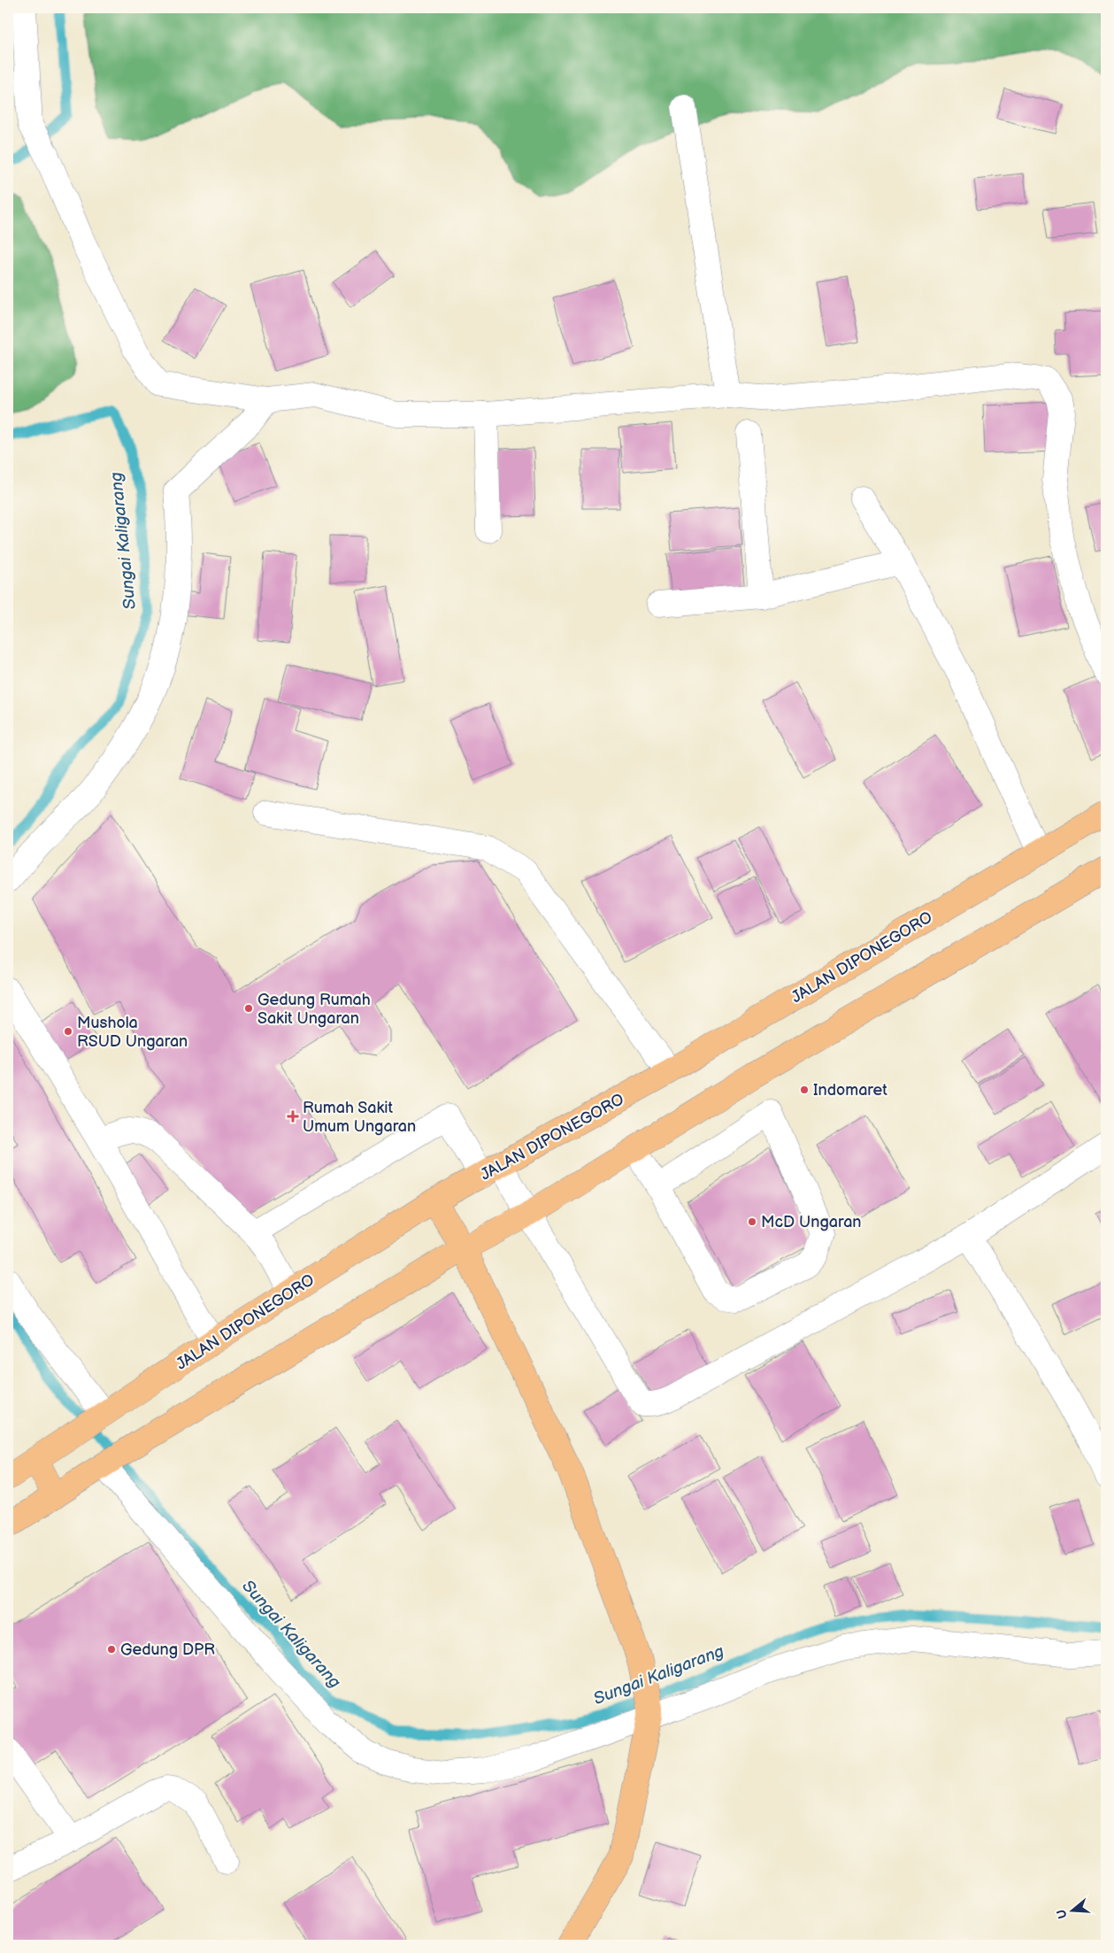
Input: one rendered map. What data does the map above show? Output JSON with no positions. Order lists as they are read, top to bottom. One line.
{"streets":{"main road":["JALAN DIPONEGORO"]},"water":["Sungai Kaligarang"],"places":{"other":["Gedung Rumah Sakit Ungaran","Mushola RSUD Ungaran","Indomaret","McD Ungaran","Gedung DPR"],"health":["Rumah Sakit Umum Ungaran"]},"north":"left"}
